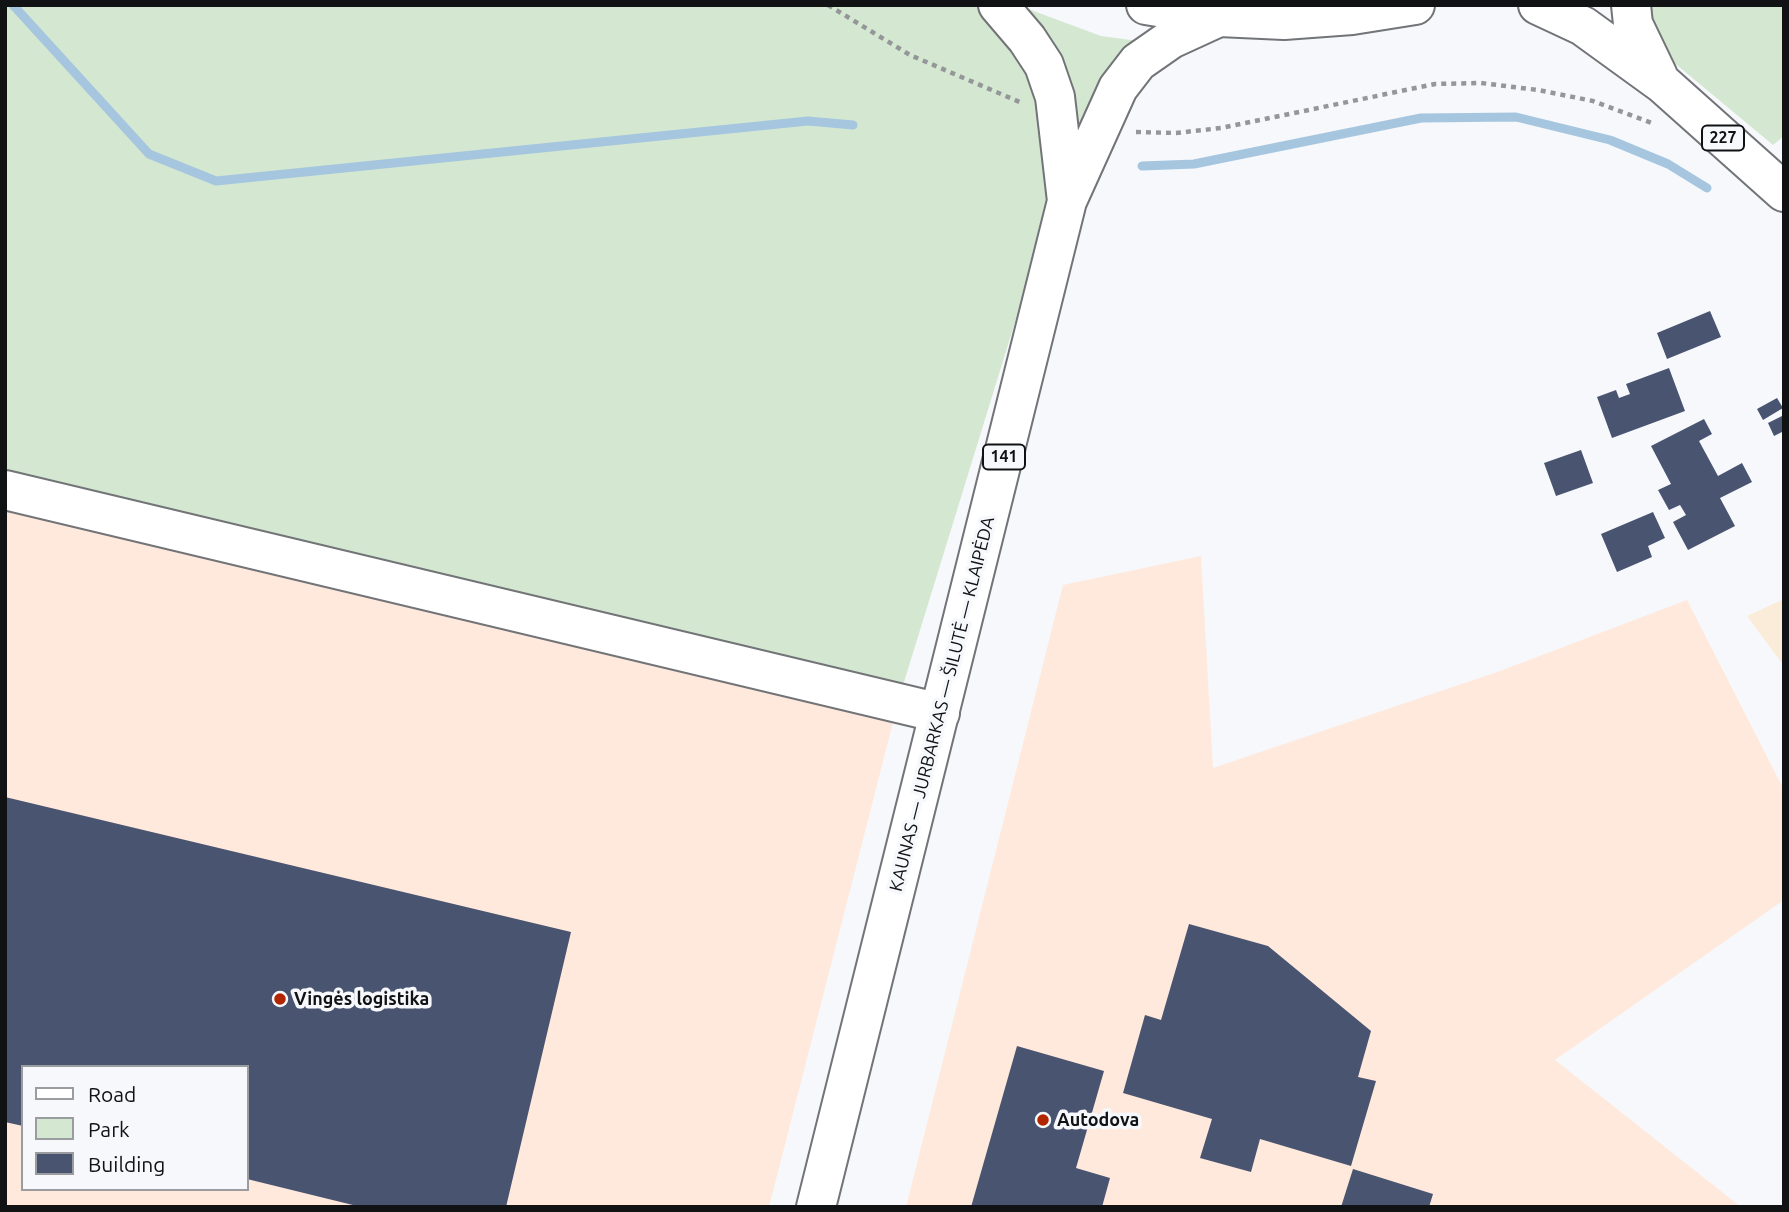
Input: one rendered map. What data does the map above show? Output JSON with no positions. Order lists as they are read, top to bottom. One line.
{"streets":{"main road":["227","141","KAUNAS — JURBARKAS — ŠILUTĖ — KLAIPĖDA"]},"crossings":[["141","KAUNAS — JURBARKAS — ŠILUTĖ — KLAIPĖDA"]],"places":["Vingės logistika","Autodova"],"legend":["Road","Park","Building"]}
